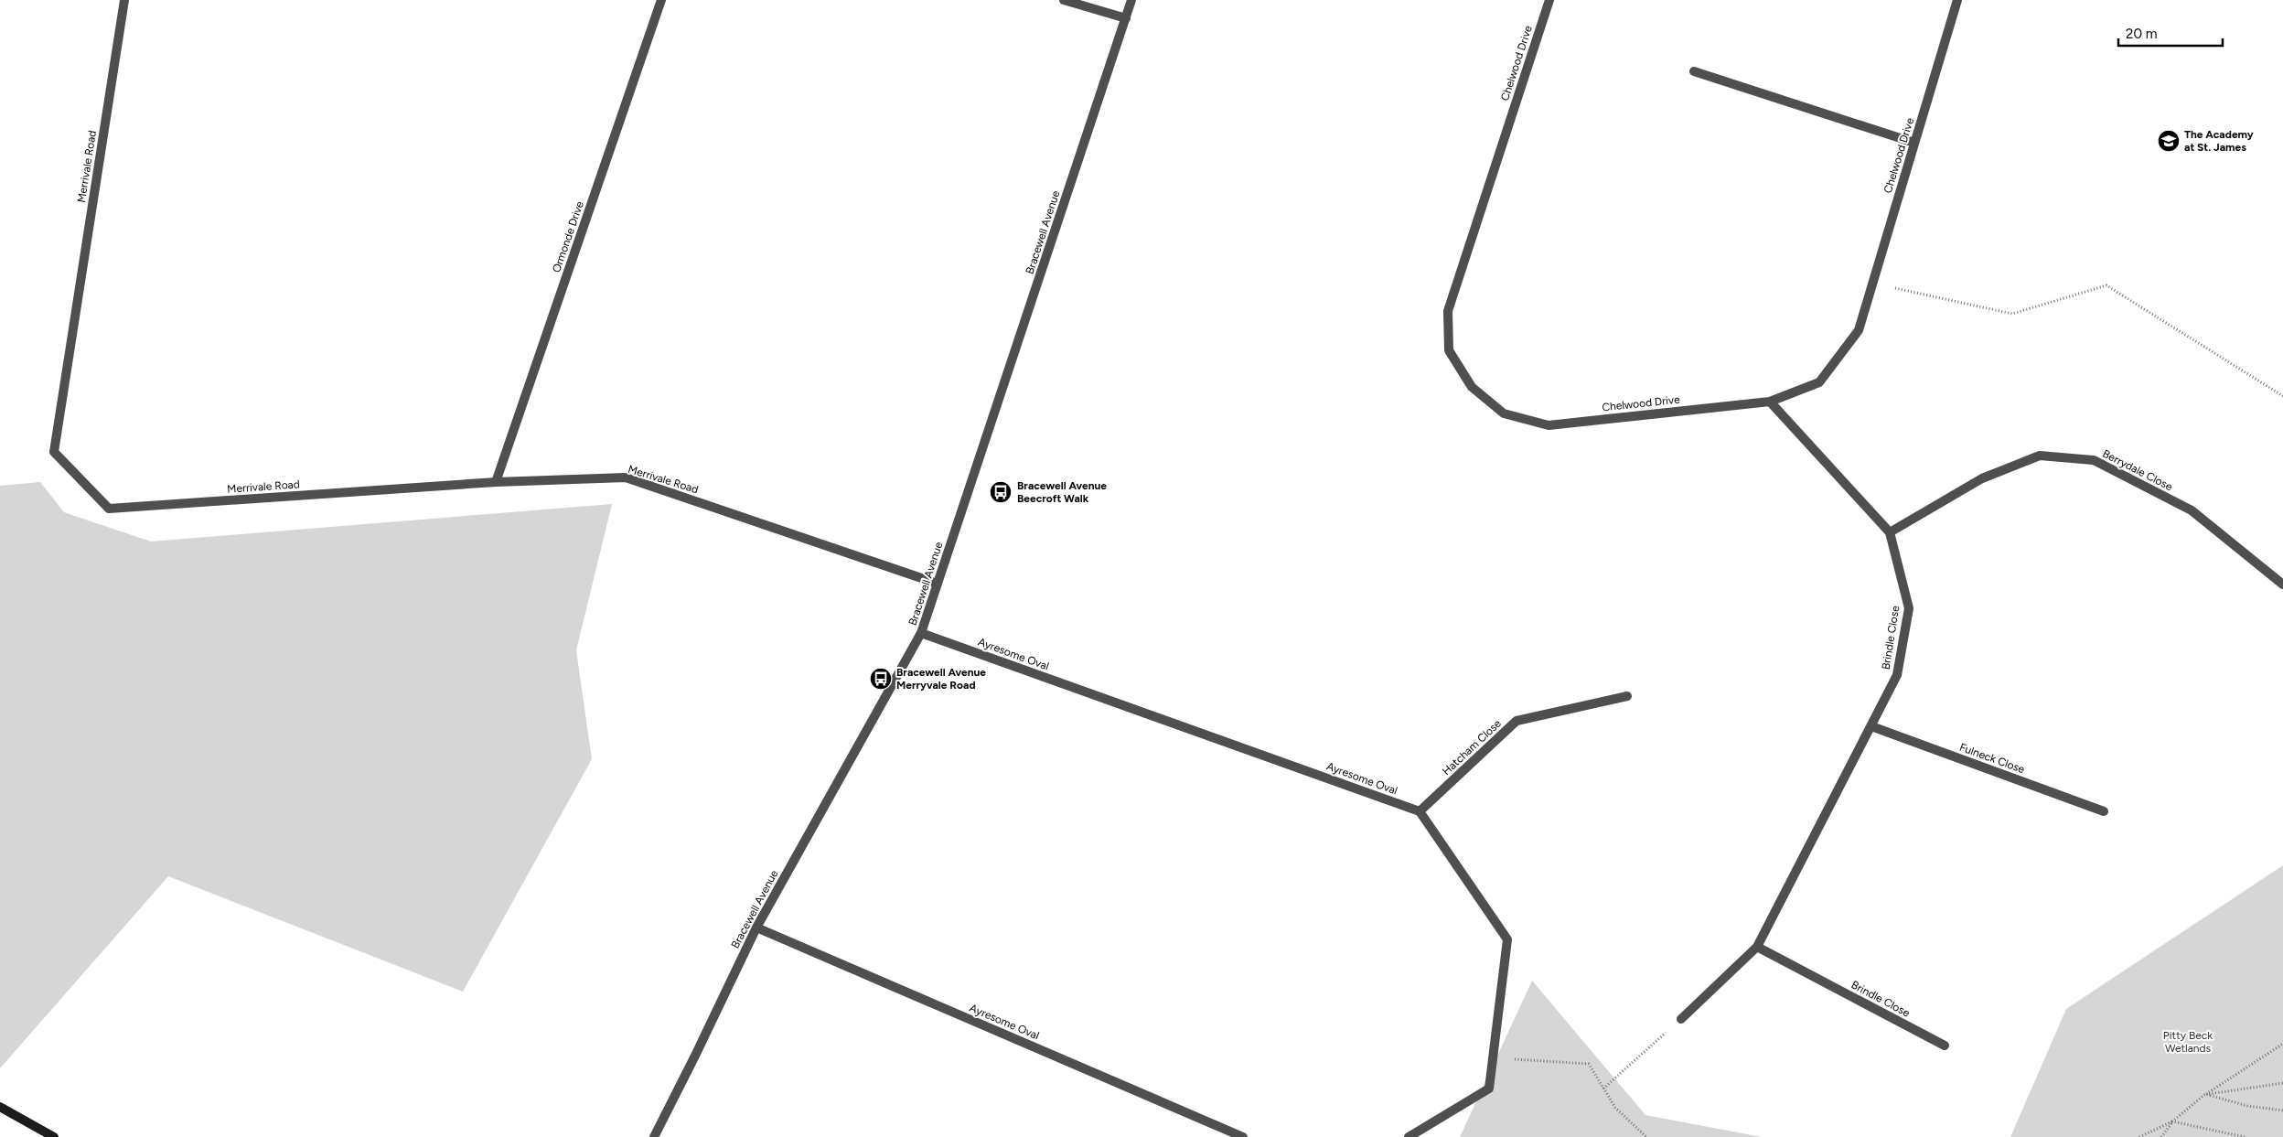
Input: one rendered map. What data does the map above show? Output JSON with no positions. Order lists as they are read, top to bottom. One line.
{"streets":{"street":["Chelwood Drive","Merrivale Road","Bracewell Avenue","Ormonde Drive","Berrydale Close","Brindle Close","Ayresome Oval","Hatcham Close","Fulneck Close"]},"crossings":[["Chelwood Drive","Brindle Close"],["Merrivale Road","Bracewell Avenue"],["Merrivale Road","Ormonde Drive"],["Bracewell Avenue","Ayresome Oval"],["Berrydale Close","Brindle Close"],["Brindle Close","Fulneck Close"],["Ayresome Oval","Hatcham Close"]],"parks":["Pitty Beck Wetlands"],"places":{"school or university":["The Academy at St. James"],"bus stop":["Bracewell Avenue Beecroft Walk","Bracewell Avenue Merryvale Road"]},"scale_bar":"20 m"}
